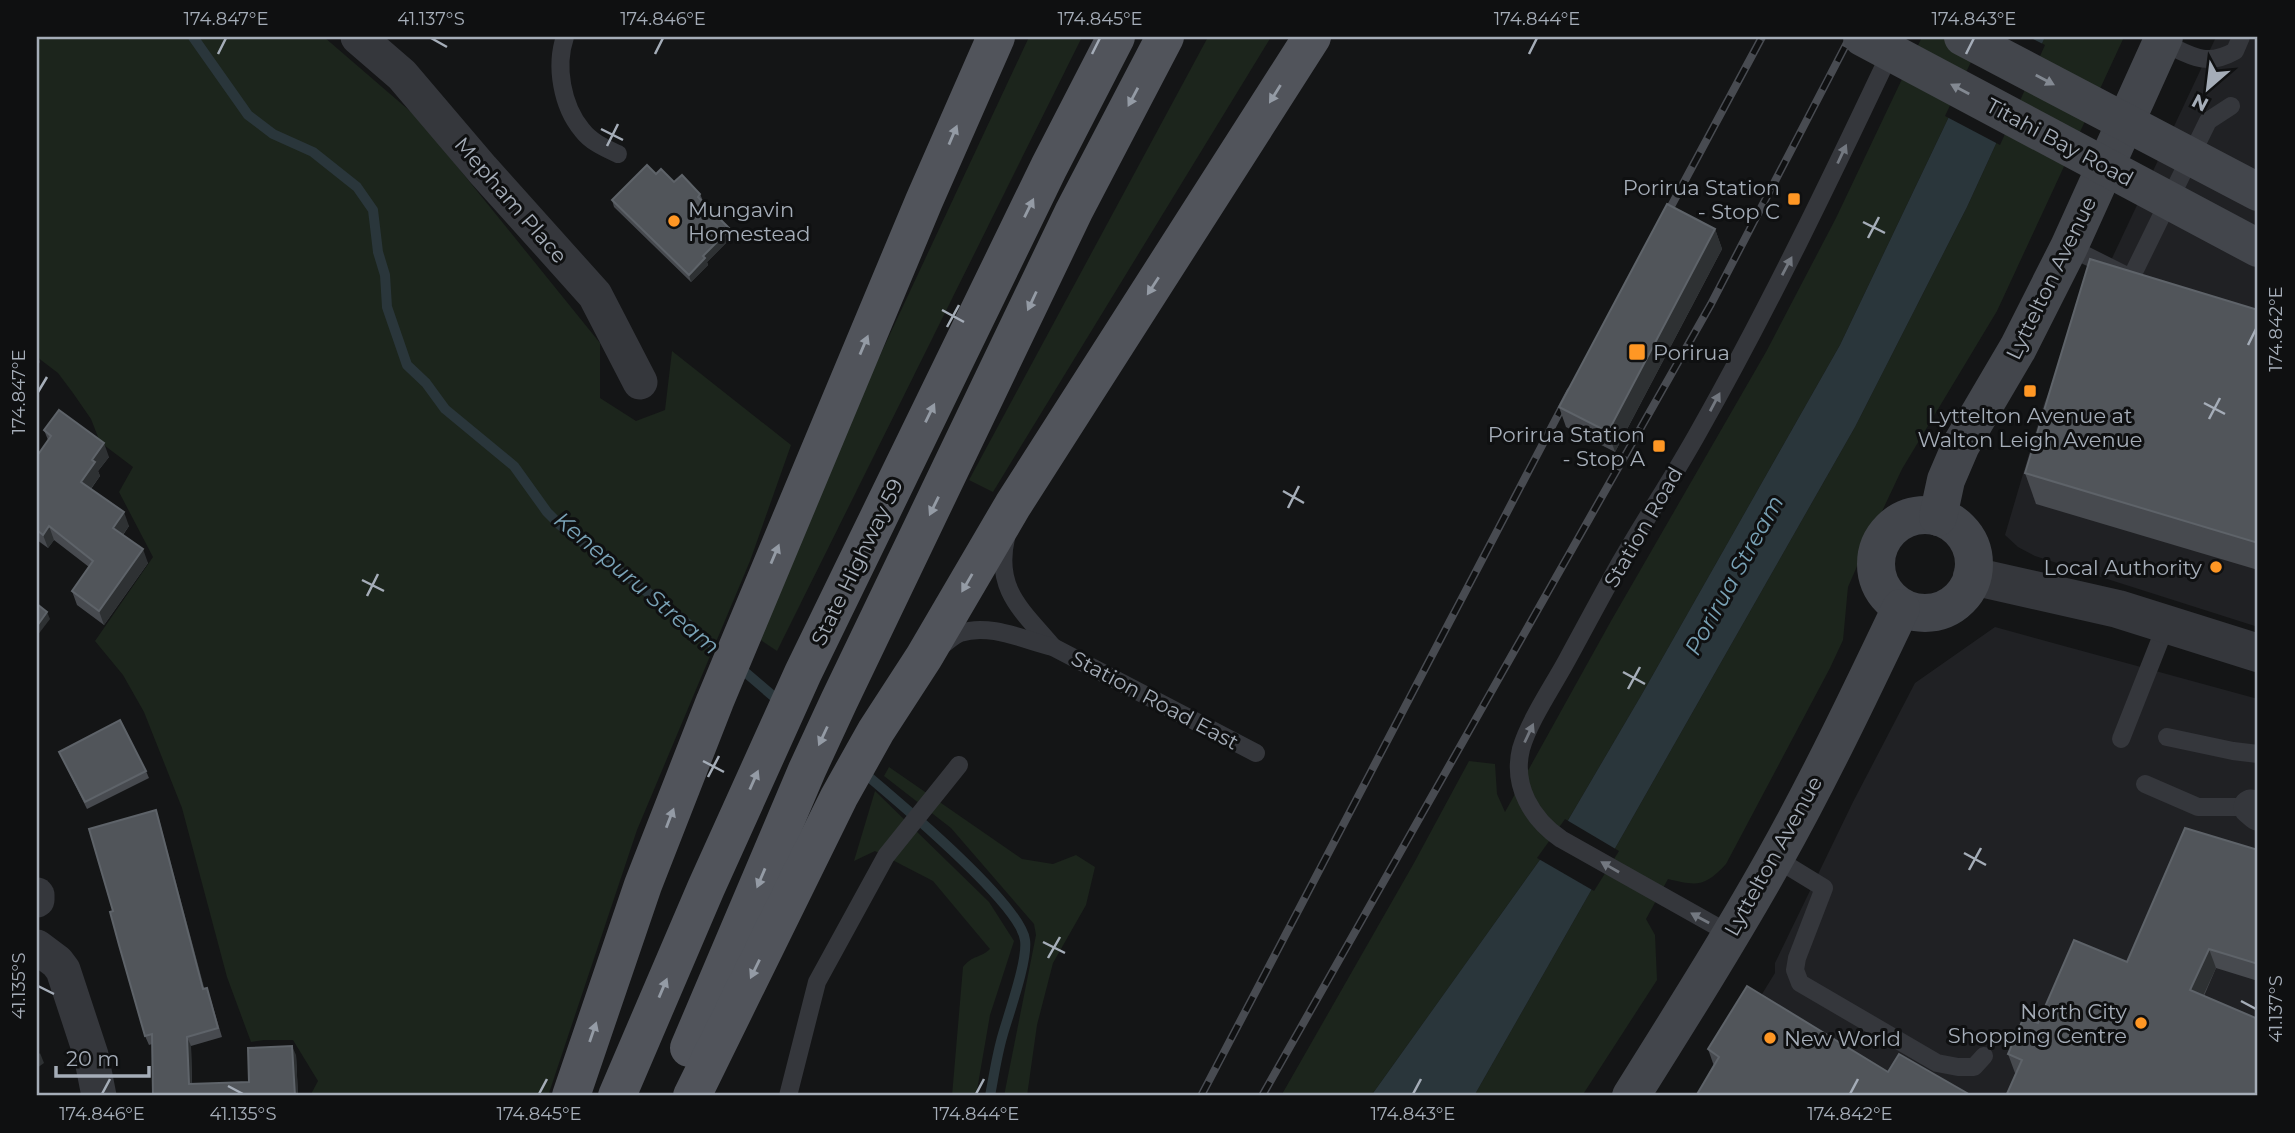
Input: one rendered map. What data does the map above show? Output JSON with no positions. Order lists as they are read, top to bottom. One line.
{"streets":{"main road":["Titahi Bay Road","Lyttelton Avenue","State Highway 59"],"street":["Mepham Place"],"lane":["Station Road","Station Road East"]},"crossings":[["Lyttelton Avenue","Station Road"]],"one_way":["Station Road"],"water":["Porirua Stream","Kenepuru Stream"],"places":{"transit":["Porirua Station - Stop C","Porirua","Lyttelton Avenue at Walton Leigh Avenue","Porirua Station - Stop A"],"other":["Mungavin Homestead","Local Authority","North City Shopping Centre","New World"]},"scale_bar":"20 m","north":"bottom left","coordinates":["174.847°E","41.137°S","174.846°E","174.845°E","174.844°E","174.843°E","174.842°E","41.135°S"]}
